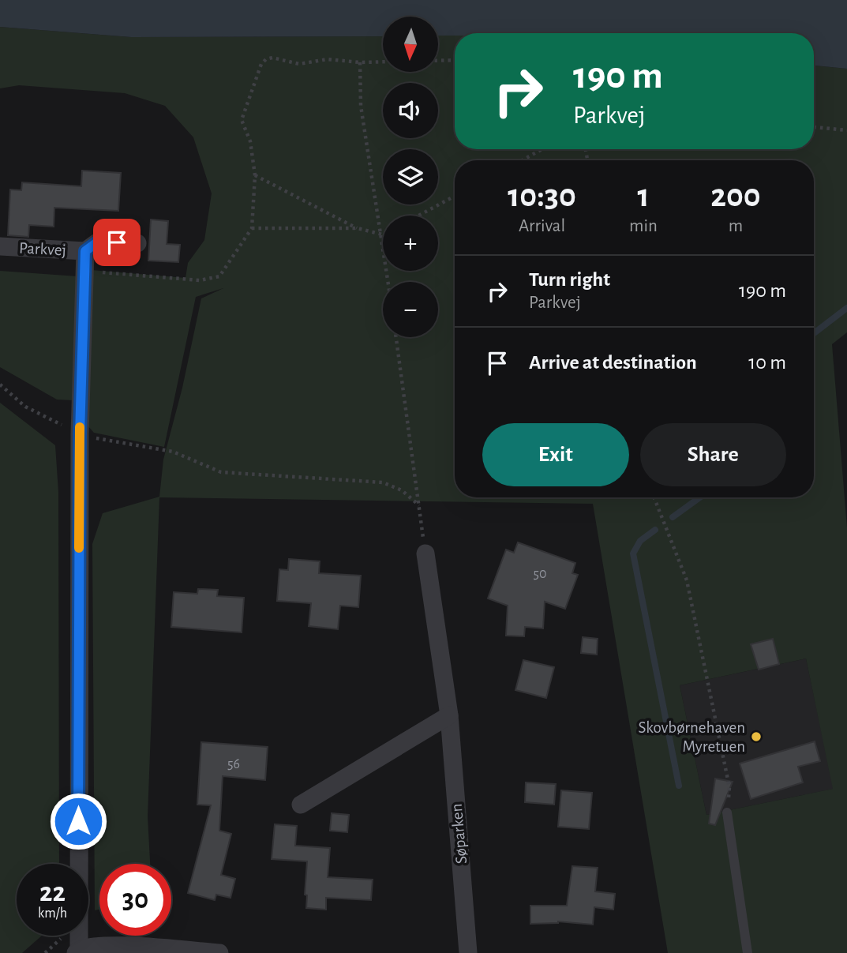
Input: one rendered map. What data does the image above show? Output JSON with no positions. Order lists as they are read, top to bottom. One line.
{"streets":{"street":["Parkvej","Søparken"]},"places":["Skovbørnehaven Myretuen"],"house_numbers":["50","56"],"north":"bottom","page":{"map_buttons":["+","−"],"turn":["190 m","Parkvej"],"eta":["10:30","Arrival","1","min","200","m"],"list":[{"name":"Turn right","note":"Parkvej","value":"190 m"},{"name":"Arrive at destination","value":"10 m"}],"buttons":["Exit","Share"],"speed":"22 km/h","limit":"30"}}
